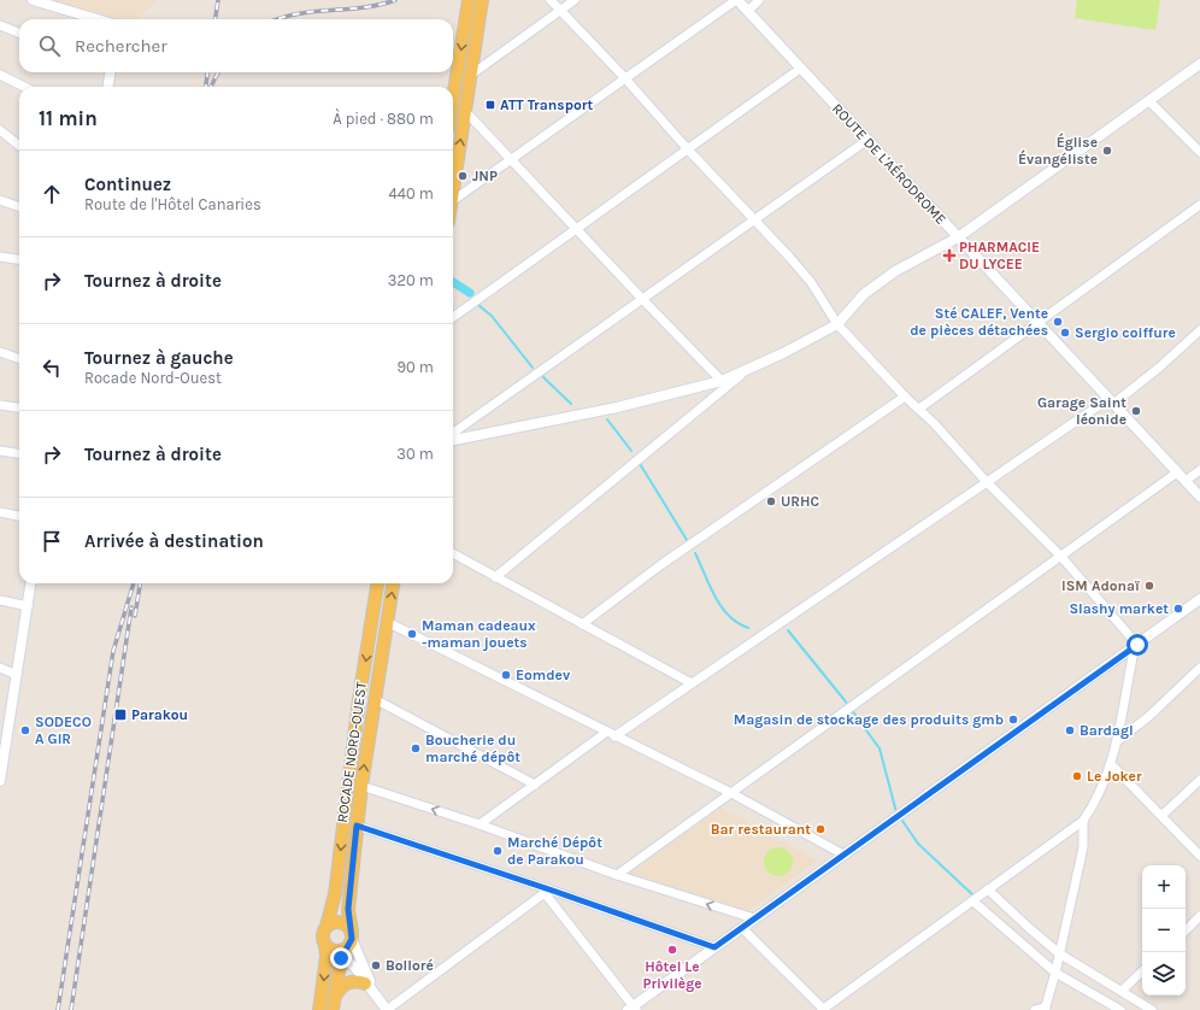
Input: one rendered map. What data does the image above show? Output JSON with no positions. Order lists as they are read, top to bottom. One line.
{"streets":{"main road":["ROCADE NORD-OUEST"],"street":["ROUTE DE L'AÉRODROME"]},"places":{"transit":["ATT Transport","Parakou"],"other":["Église Évangéliste","JNP","Sté CALEF, Vente de pièces détachées","Sergio coiffure","Garage Saint léonide","URHC","ISM Adonaï","Slashy market","Maman cadeaux -maman jouets","Eomdev","Magasin de stockage des produits gmb","SODECO A GIR","Bardagl","Boucherie du marché dépôt","Le Joker","Bar restaurant","Marché Dépôt de Parakou","Hôtel Le Privilège","Bolloré"],"health":["PHARMACIE DU LYCEE"]},"page":{"search":"Rechercher","heading":["11 min","À pied · 880 m"],"list":[["Continuez","Route de l'Hôtel Canaries","440 m"],["Tournez à droite","320 m"],["Tournez à gauche","Rocade Nord-Ouest","90 m"],["Tournez à droite","30 m"],"Arrivée à destination"],"map_buttons":["+","−"]}}
